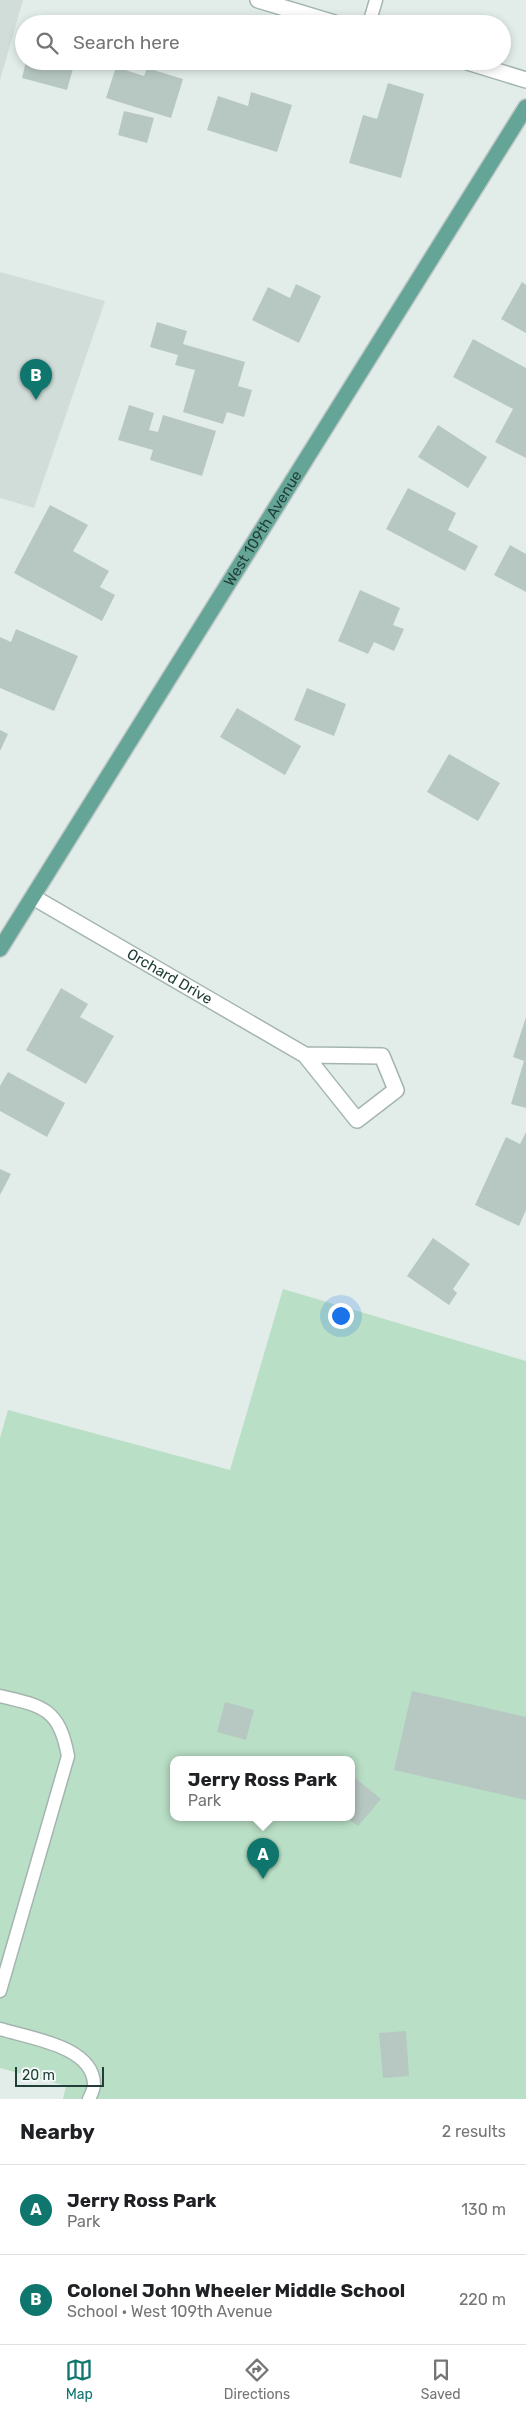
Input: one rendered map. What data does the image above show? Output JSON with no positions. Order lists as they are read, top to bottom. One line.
{"streets":{"main road":["West 109th Avenue"],"street":["Orchard Drive"]},"crossings":[["West 109th Avenue","Orchard Drive"]],"scale_bar":"20 m","page":{"search":"Search here","pins":["B","A"],"popup":["Jerry Ross Park","Park"],"scale":"20 m","heading":["Nearby","2 results"],"list":[{"mark":"A","name":"Jerry Ross Park","note":"Park","value":"130 m"},{"mark":"B","name":"Colonel John Wheeler Middle School","note":"School · West 109th Avenue","value":"220 m"}],"nav":["Map","Directions","Saved"]}}
